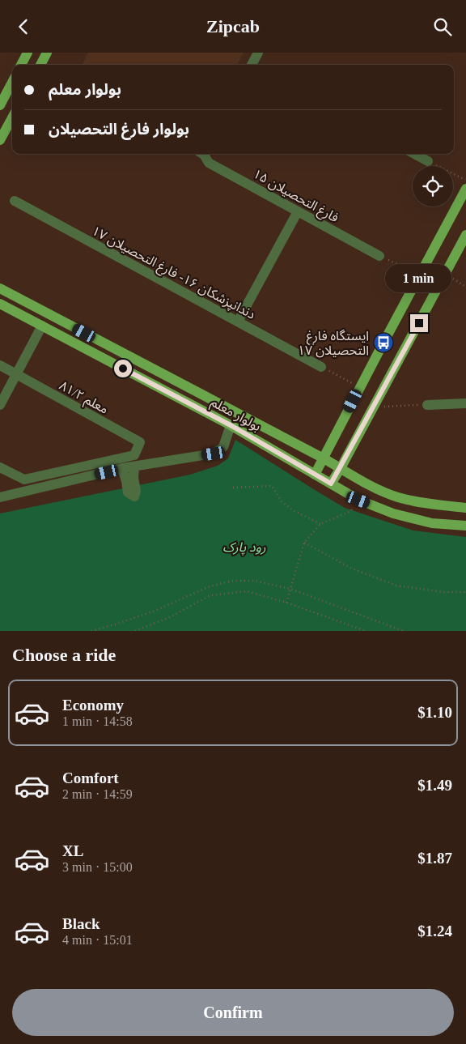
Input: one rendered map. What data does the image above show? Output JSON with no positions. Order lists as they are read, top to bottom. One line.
{"streets":{"main road":["بولوار معلم"],"street":["فارغ التحصیلان ۱۵","دندانپزشکان ۱۶- فارغ التحصیلان ۱۷","معلم ۸۱/۲"]},"parks":["رود پارک"],"places":{"bus stop":["ایستگاه فارغ التحصیلان ۱۷"]},"page":{"header":"Zipcab","banner":["بولوار معلم","بولوار فارغ التحصیلان"],"bubble":"1 min","heading":"Choose a ride","list":[{"name":"Economy","note":"1 min · 14:58","value":"$1.10"},{"name":"Comfort","note":"2 min · 14:59","value":"$1.49"},{"name":"XL","note":"3 min · 15:00","value":"$1.87"},{"name":"Black","note":"4 min · 15:01","value":"$1.24"}],"buttons":"Confirm"}}
